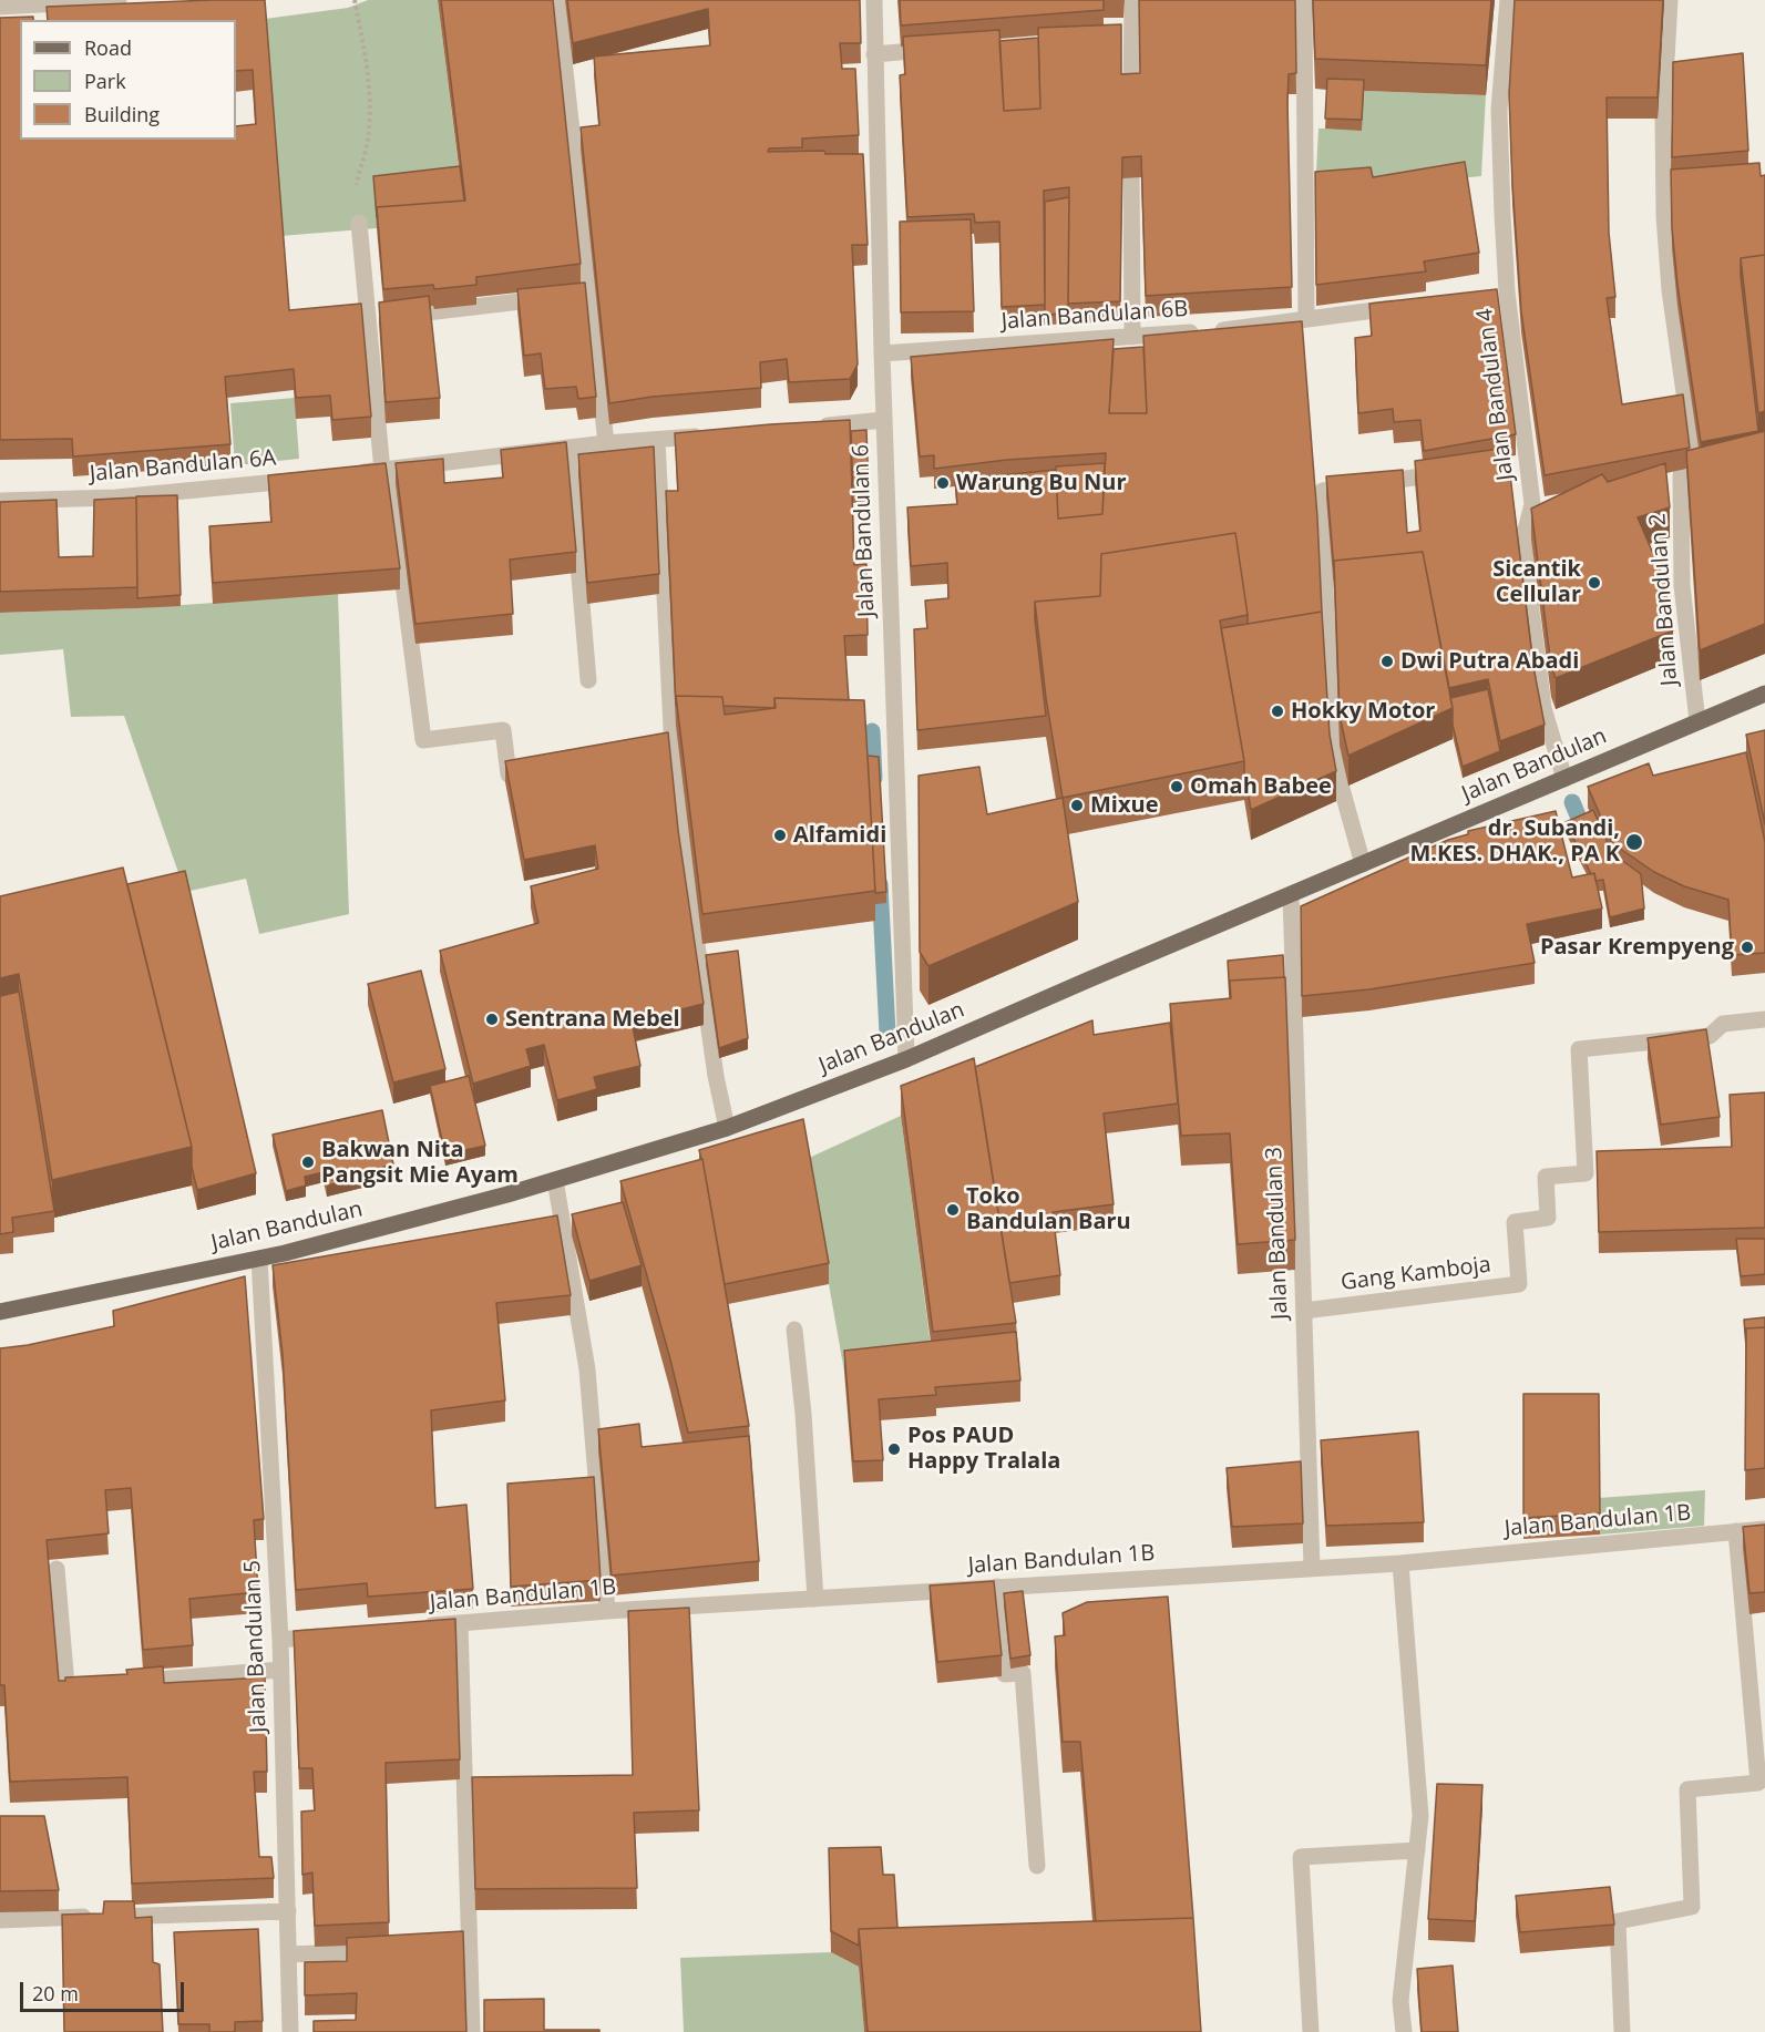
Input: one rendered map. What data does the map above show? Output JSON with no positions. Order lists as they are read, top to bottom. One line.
{"streets":{"main road":["Jalan Bandulan"],"street":["Jalan Bandulan 6B","Jalan Bandulan 4","Jalan Bandulan 6A","Jalan Bandulan 6","Jalan Bandulan 2","Jalan Bandulan 3","Gang Kamboja","Jalan Bandulan 1B","Jalan Bandulan 5"]},"crossings":[["Jalan Bandulan 6B","Jalan Bandulan 6"],["Jalan Bandulan 4","Jalan Bandulan"],["Jalan Bandulan 6","Jalan Bandulan"],["Jalan Bandulan 2","Jalan Bandulan"],["Jalan Bandulan","Jalan Bandulan 3"],["Jalan Bandulan","Jalan Bandulan 5"],["Jalan Bandulan 3","Gang Kamboja"],["Jalan Bandulan 3","Jalan Bandulan 1B"]],"places":["Warung Bu Nur","Sicantik Cellular","Dwi Putra Abadi","Hokky Motor","Omah Babee","Mixue","Alfamidi","dr. Subandi, M.KES. DHAK., PA K","Pasar Krempyeng","Sentrana Mebel","Bakwan Nita Pangsit Mie Ayam","Toko Bandulan Baru","Pos PAUD Happy Tralala"],"legend":["Road","Park","Building"],"scale_bar":"20 m"}
